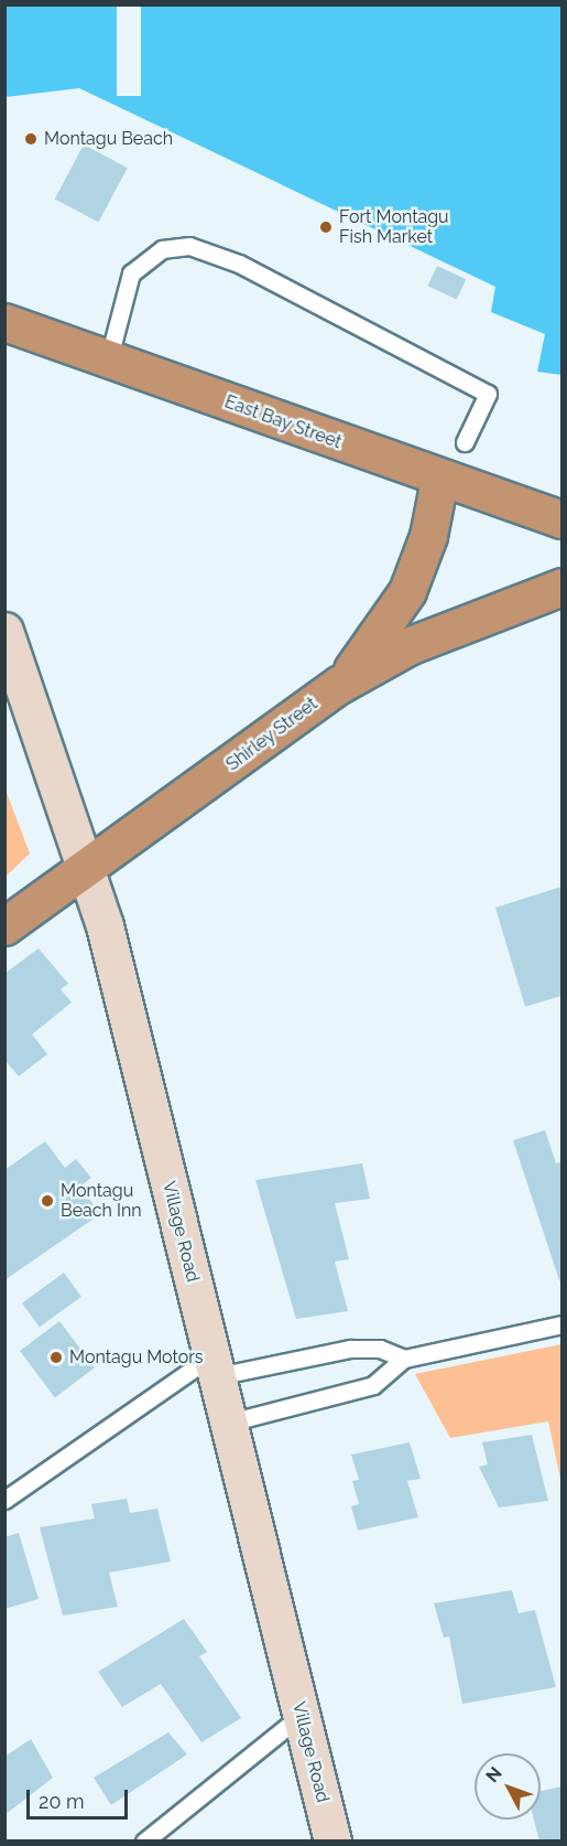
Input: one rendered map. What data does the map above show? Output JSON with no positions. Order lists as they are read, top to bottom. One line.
{"streets":{"highway":["East Bay Street","Shirley Street"],"main road":["Village Road"]},"crossings":[["Shirley Street","Village Road"]],"places":["Montagu Beach","Fort Montagu Fish Market","Montagu Beach Inn","Montagu Motors"],"scale_bar":"20 m","north":"top left"}
